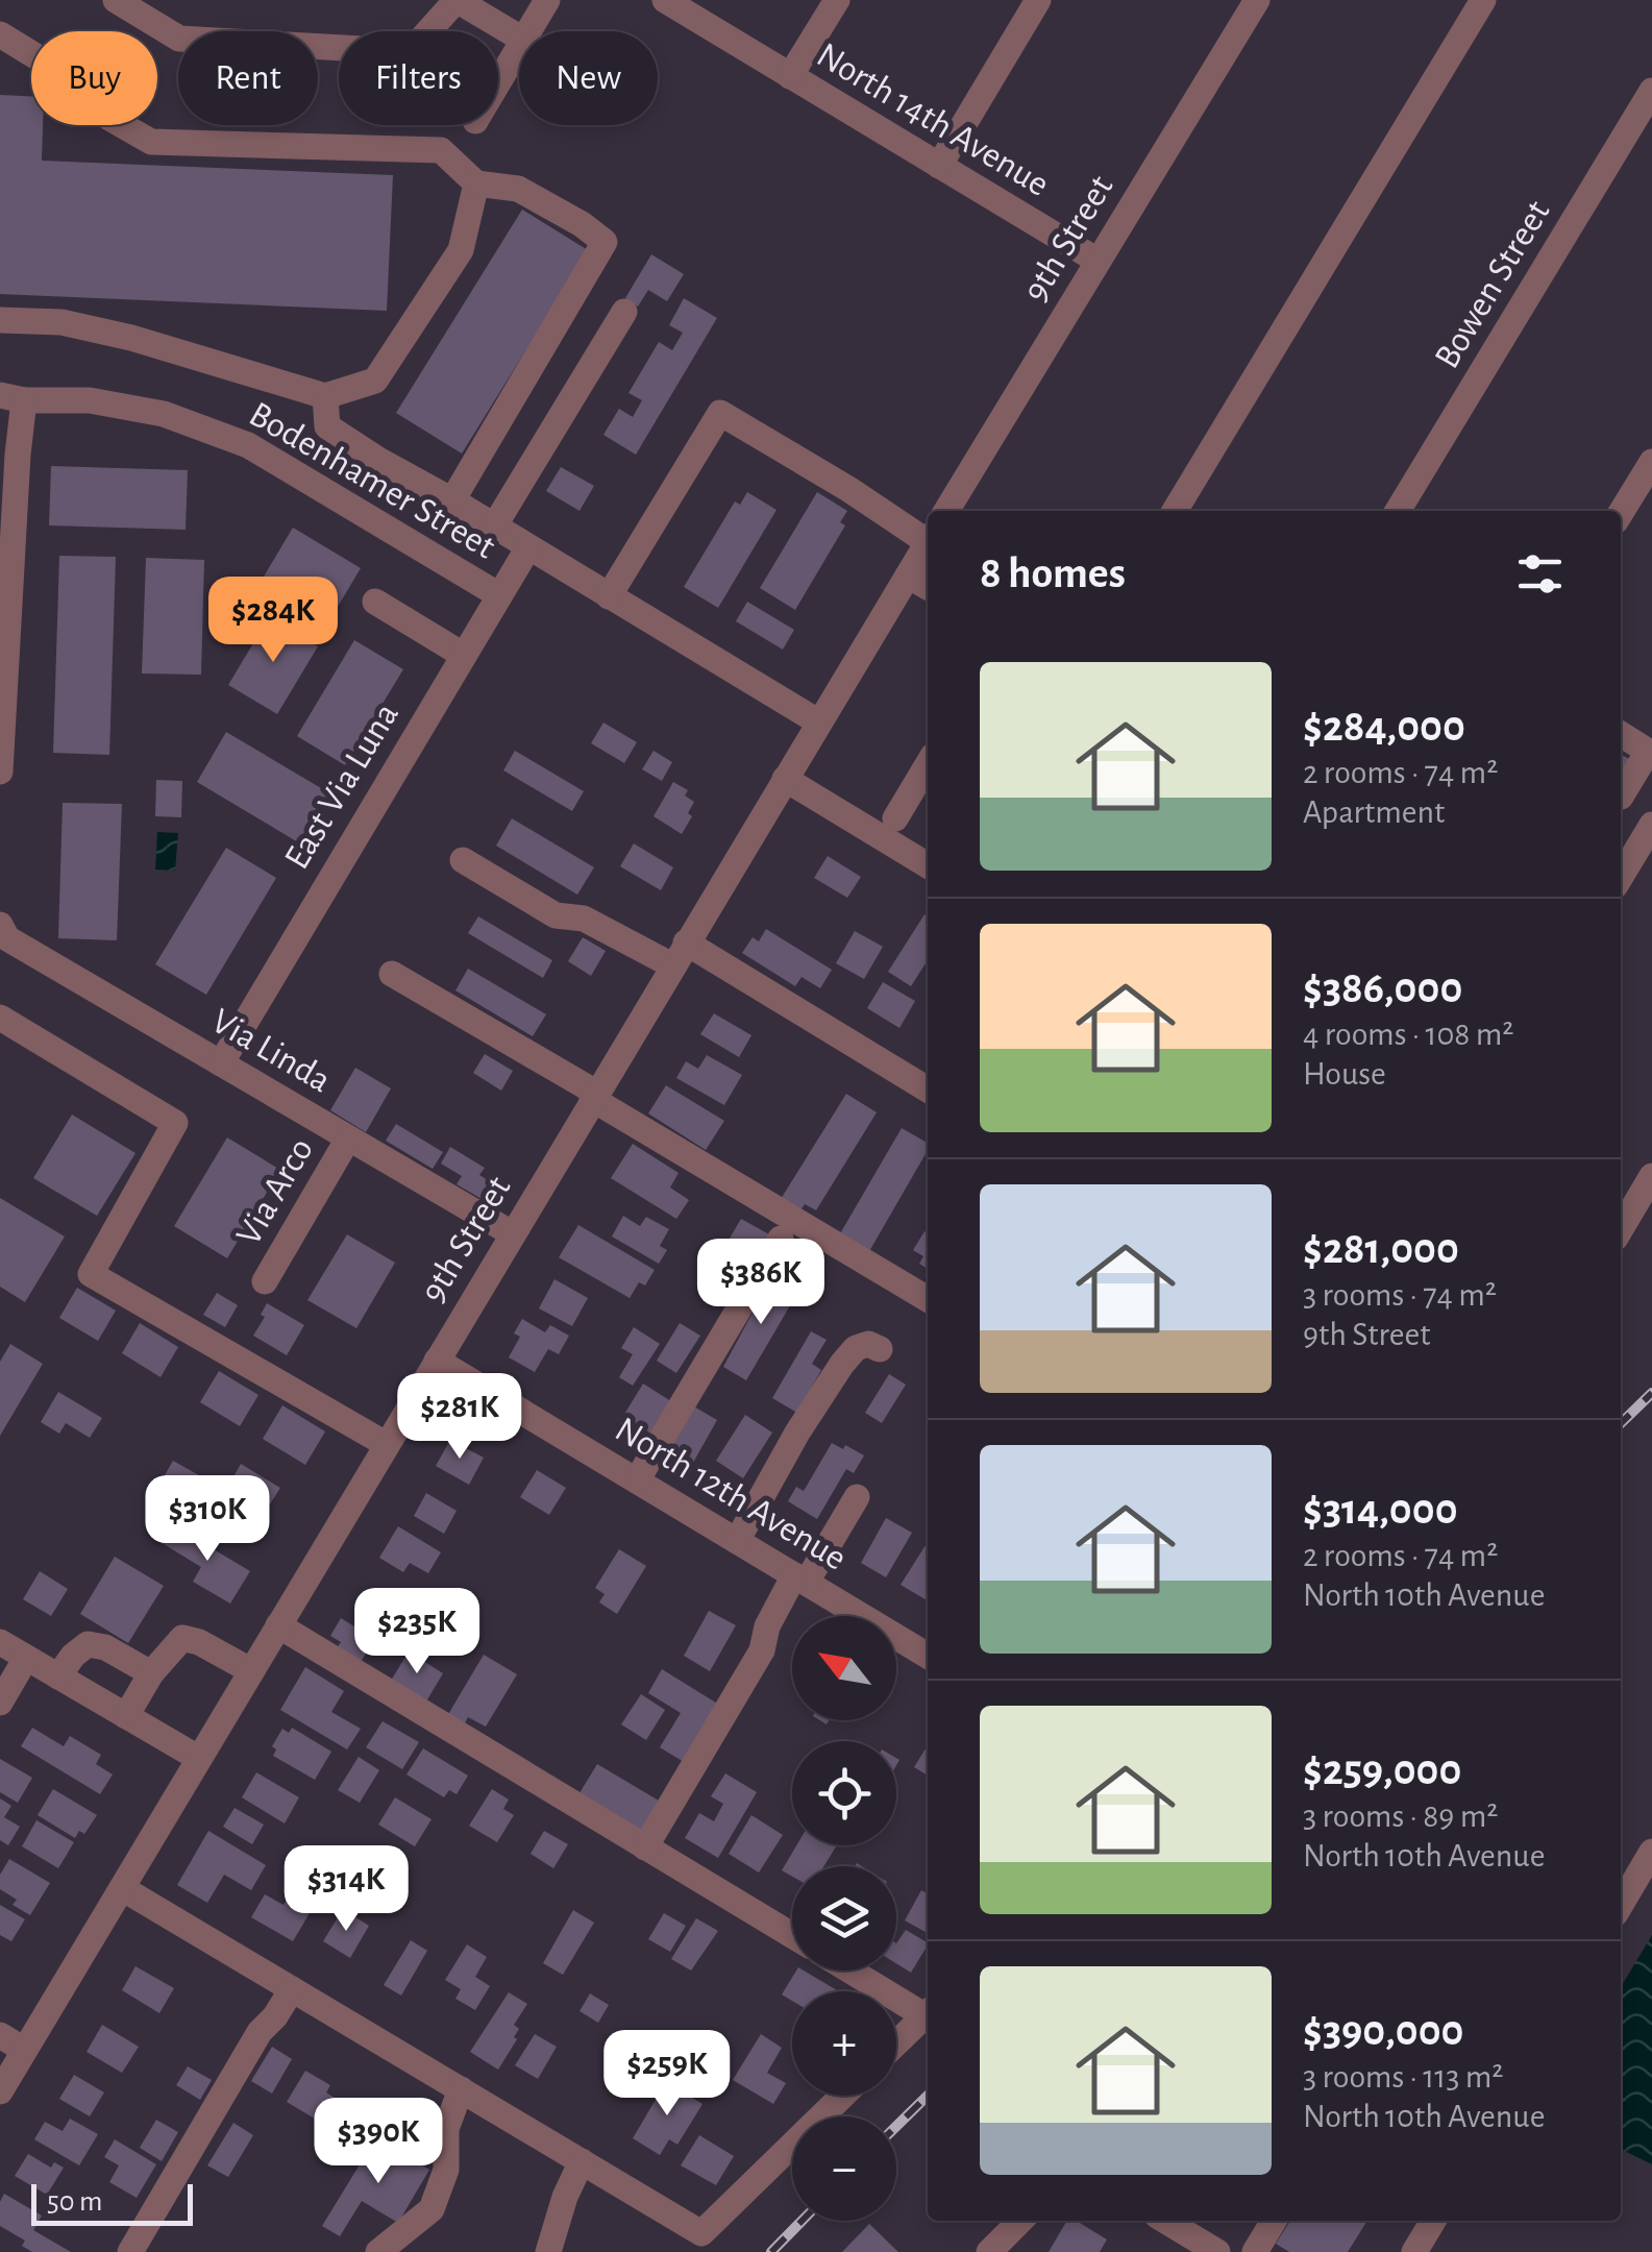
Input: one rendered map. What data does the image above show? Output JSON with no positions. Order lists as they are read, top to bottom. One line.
{"streets":{"street":["North 14th Avenue","9th Street","Bowen Street","Bodenhamer Street","East Via Luna","Via Linda","Via Arco","North 12th Avenue"]},"crossings":[["North 14th Avenue","9th Street"],["9th Street","Via Linda"],["9th Street","North 12th Avenue"],["Bodenhamer Street","East Via Luna"],["East Via Luna","Via Linda"],["Via Linda","Via Arco"]],"scale_bar":"50 m","north":"top left","page":{"chip":["Buy","Rent","Filters","New"],"heading":"8 homes","price":["$284K","$386K","$281K","$310K","$235K","$314K","$259K","$390K"],"list":[{"name":"$284,000","note":"2 rooms · 74 m² · Apartment"},{"name":"$386,000","note":"4 rooms · 108 m² · House"},{"name":"$281,000","note":"3 rooms · 74 m² · 9th Street"},{"name":"$314,000","note":"2 rooms · 74 m² · North 10th Avenue"},{"name":"$259,000","note":"3 rooms · 89 m² · North 10th Avenue"},{"name":"$390,000","note":"3 rooms · 113 m² · North 10th Avenue"}],"map_buttons":["+","−"],"scale":"50 m"}}
